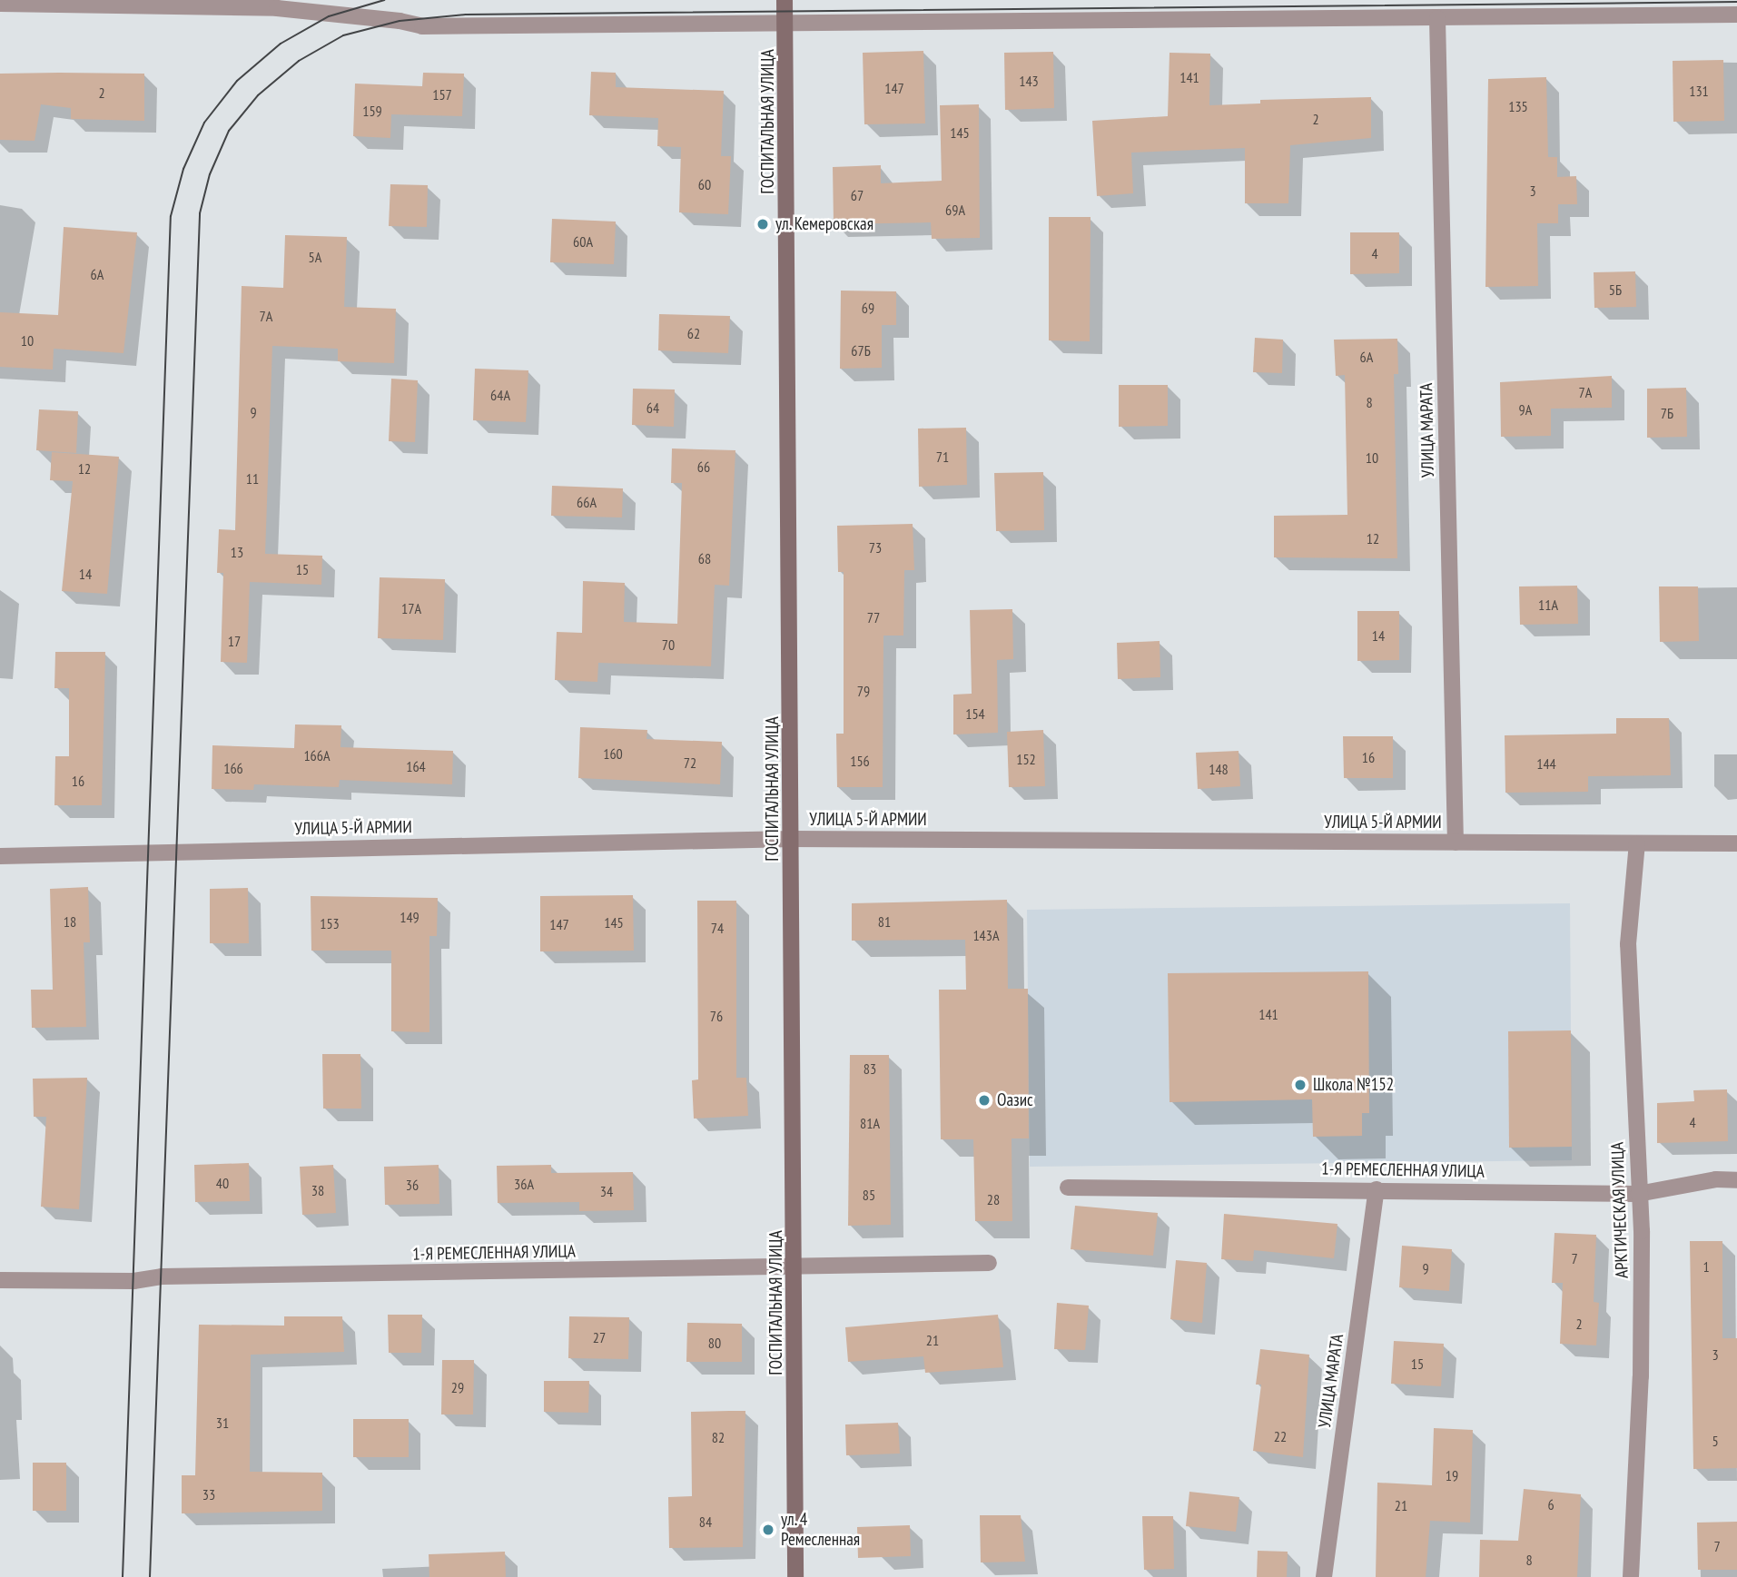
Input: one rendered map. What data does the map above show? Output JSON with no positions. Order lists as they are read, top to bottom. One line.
{"streets":{"main road":["ГОСПИТАЛЬНАЯ УЛИЦА"],"street":["УЛИЦА МАРАТА","УЛИЦА 5-Й АРМИИ","1-Я РЕМЕСЛЕННАЯ УЛИЦА","АРКТИЧЕСКАЯ УЛИЦА"]},"crossings":[["ГОСПИТАЛЬНАЯ УЛИЦА","УЛИЦА 5-Й АРМИИ"],["ГОСПИТАЛЬНАЯ УЛИЦА","1-Я РЕМЕСЛЕННАЯ УЛИЦА"],["УЛИЦА МАРАТА","УЛИЦА 5-Й АРМИИ"],["УЛИЦА МАРАТА","1-Я РЕМЕСЛЕННАЯ УЛИЦА"],["УЛИЦА 5-Й АРМИИ","АРКТИЧЕСКАЯ УЛИЦА"],["1-Я РЕМЕСЛЕННАЯ УЛИЦА","АРКТИЧЕСКАЯ УЛИЦА"]],"places":["ул. Кемеровская","Школа №152","Оазис","ул. 4 Ремесленная"],"house_numbers":["141","143","147","131","2","157","135","159","2","145","60","3","67","69А","60А","4","5А","6А","5Б","69","7А","62","10","67Б","6А","7А","64А","8","64","9А","9","7Б","71","10","66","12","11","66А","12","73","13","68","15","14","11А","17А","77","14","17","70","79","154","160","166А","16","152","156","72","144","164","166","148","16","149","18","81","145","153","147","74","143А","141","76","83","4","81А","40","36А","36","38","34","85","28","7","1","9","2","27","21","80","3","15","29","31","22","82","5","19","33","6","21","84","7","8"]}
